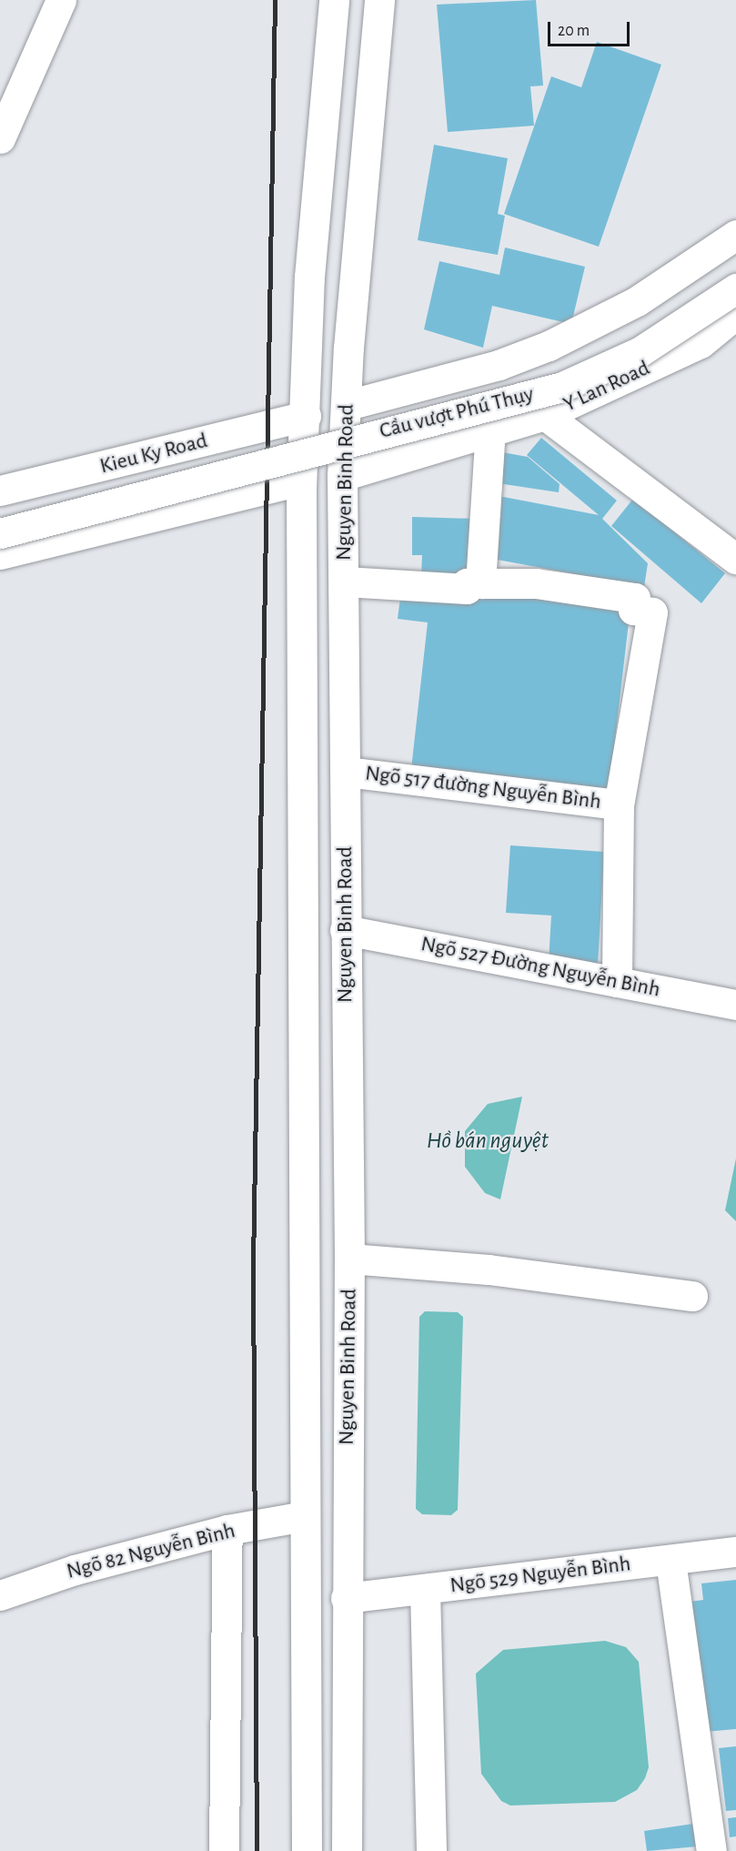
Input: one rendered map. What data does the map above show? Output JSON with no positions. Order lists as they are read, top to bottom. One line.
{"streets":{"main road":["Y Lan Road","Cầu vượt Phú Thụy","Kieu Ky Road","Nguyen Binh Road","Ngõ 517 đường Nguyễn Bình","Ngõ 527 Đường Nguyễn Bình","Ngõ 82 Nguyễn Bình","Ngõ 529 Nguyễn Bình"]},"crossings":[["Y Lan Road","Nguyen Binh Road"],["Kieu Ky Road","Nguyen Binh Road"],["Nguyen Binh Road","Ngõ 517 đường Nguyễn Bình"],["Nguyen Binh Road","Ngõ 527 Đường Nguyễn Bình"],["Nguyen Binh Road","Ngõ 82 Nguyễn Bình"],["Nguyen Binh Road","Ngõ 529 Nguyễn Bình"]],"water":["Hồ bán nguyệt"],"scale_bar":"20 m"}
